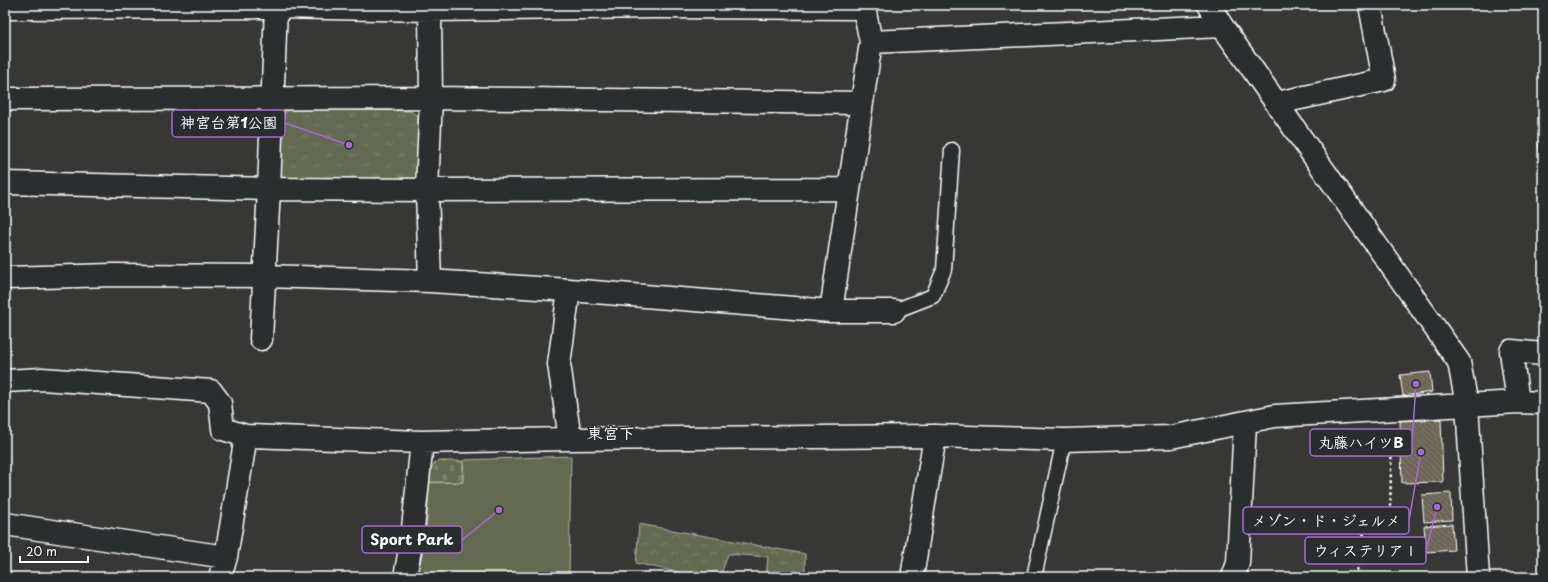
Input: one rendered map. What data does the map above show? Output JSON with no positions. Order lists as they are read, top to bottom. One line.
{"districts":["東宮下"],"places":["神宮台第1公園","丸藤ハイツB","メゾン・ド・ジェルメ","ウィステリアⅠ","Sport Park"],"scale_bar":"20 m"}
